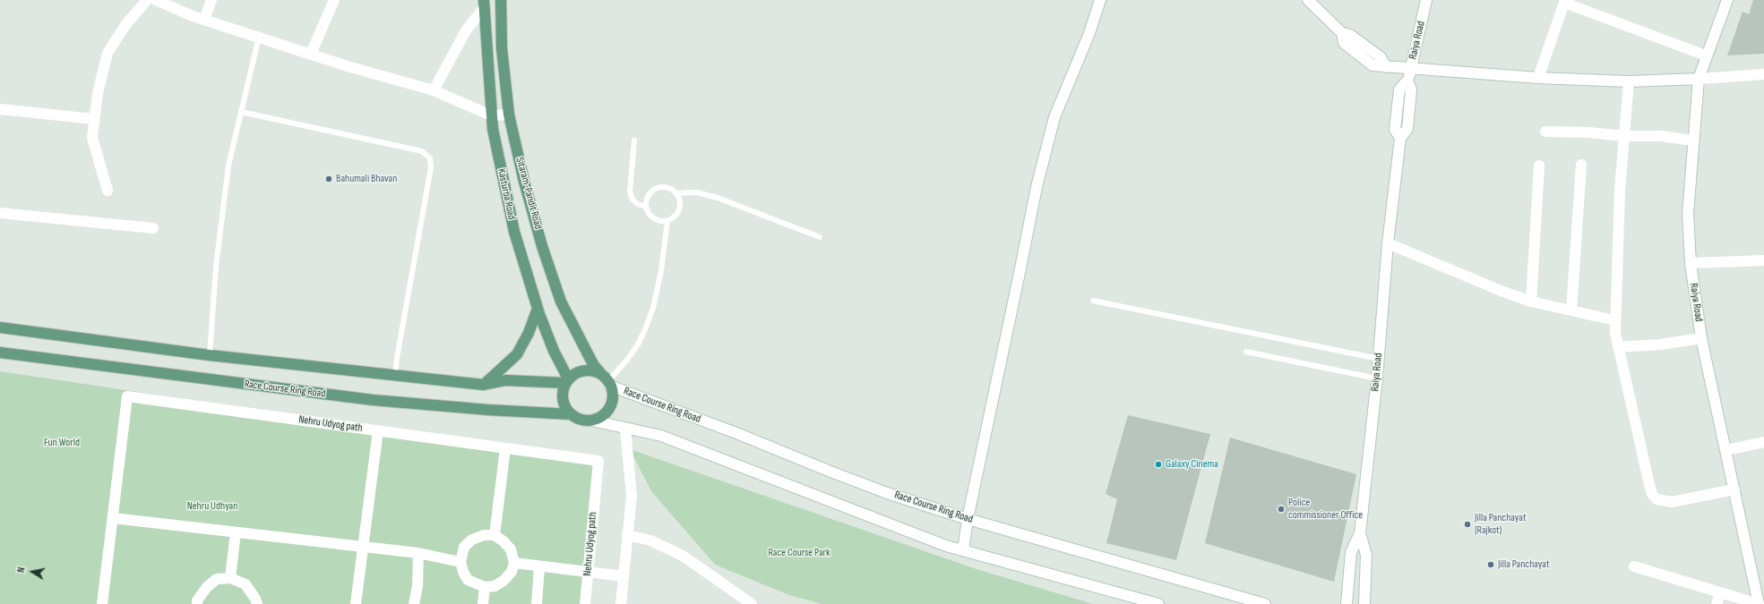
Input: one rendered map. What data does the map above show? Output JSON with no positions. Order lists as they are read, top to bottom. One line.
{"streets":{"main road":["Sitaram-Pandit Road","Kasturba Road","Race Course Ring Road"],"street":["Raiya Road","Nehru Udyog path"]},"crossings":[["Sitaram-Pandit Road","Kasturba Road"],["Sitaram-Pandit Road","Race Course Ring Road"],["Kasturba Road","Race Course Ring Road"]],"parks":["Fun World","Nehru Udhyan","Race Course Park"],"places":["Bahumali Bhavan","Galaxy Cinema","Police commissioner Office","Jilla Panchayat (Rajkot)","Jilla Panchayat"],"north":"left"}
